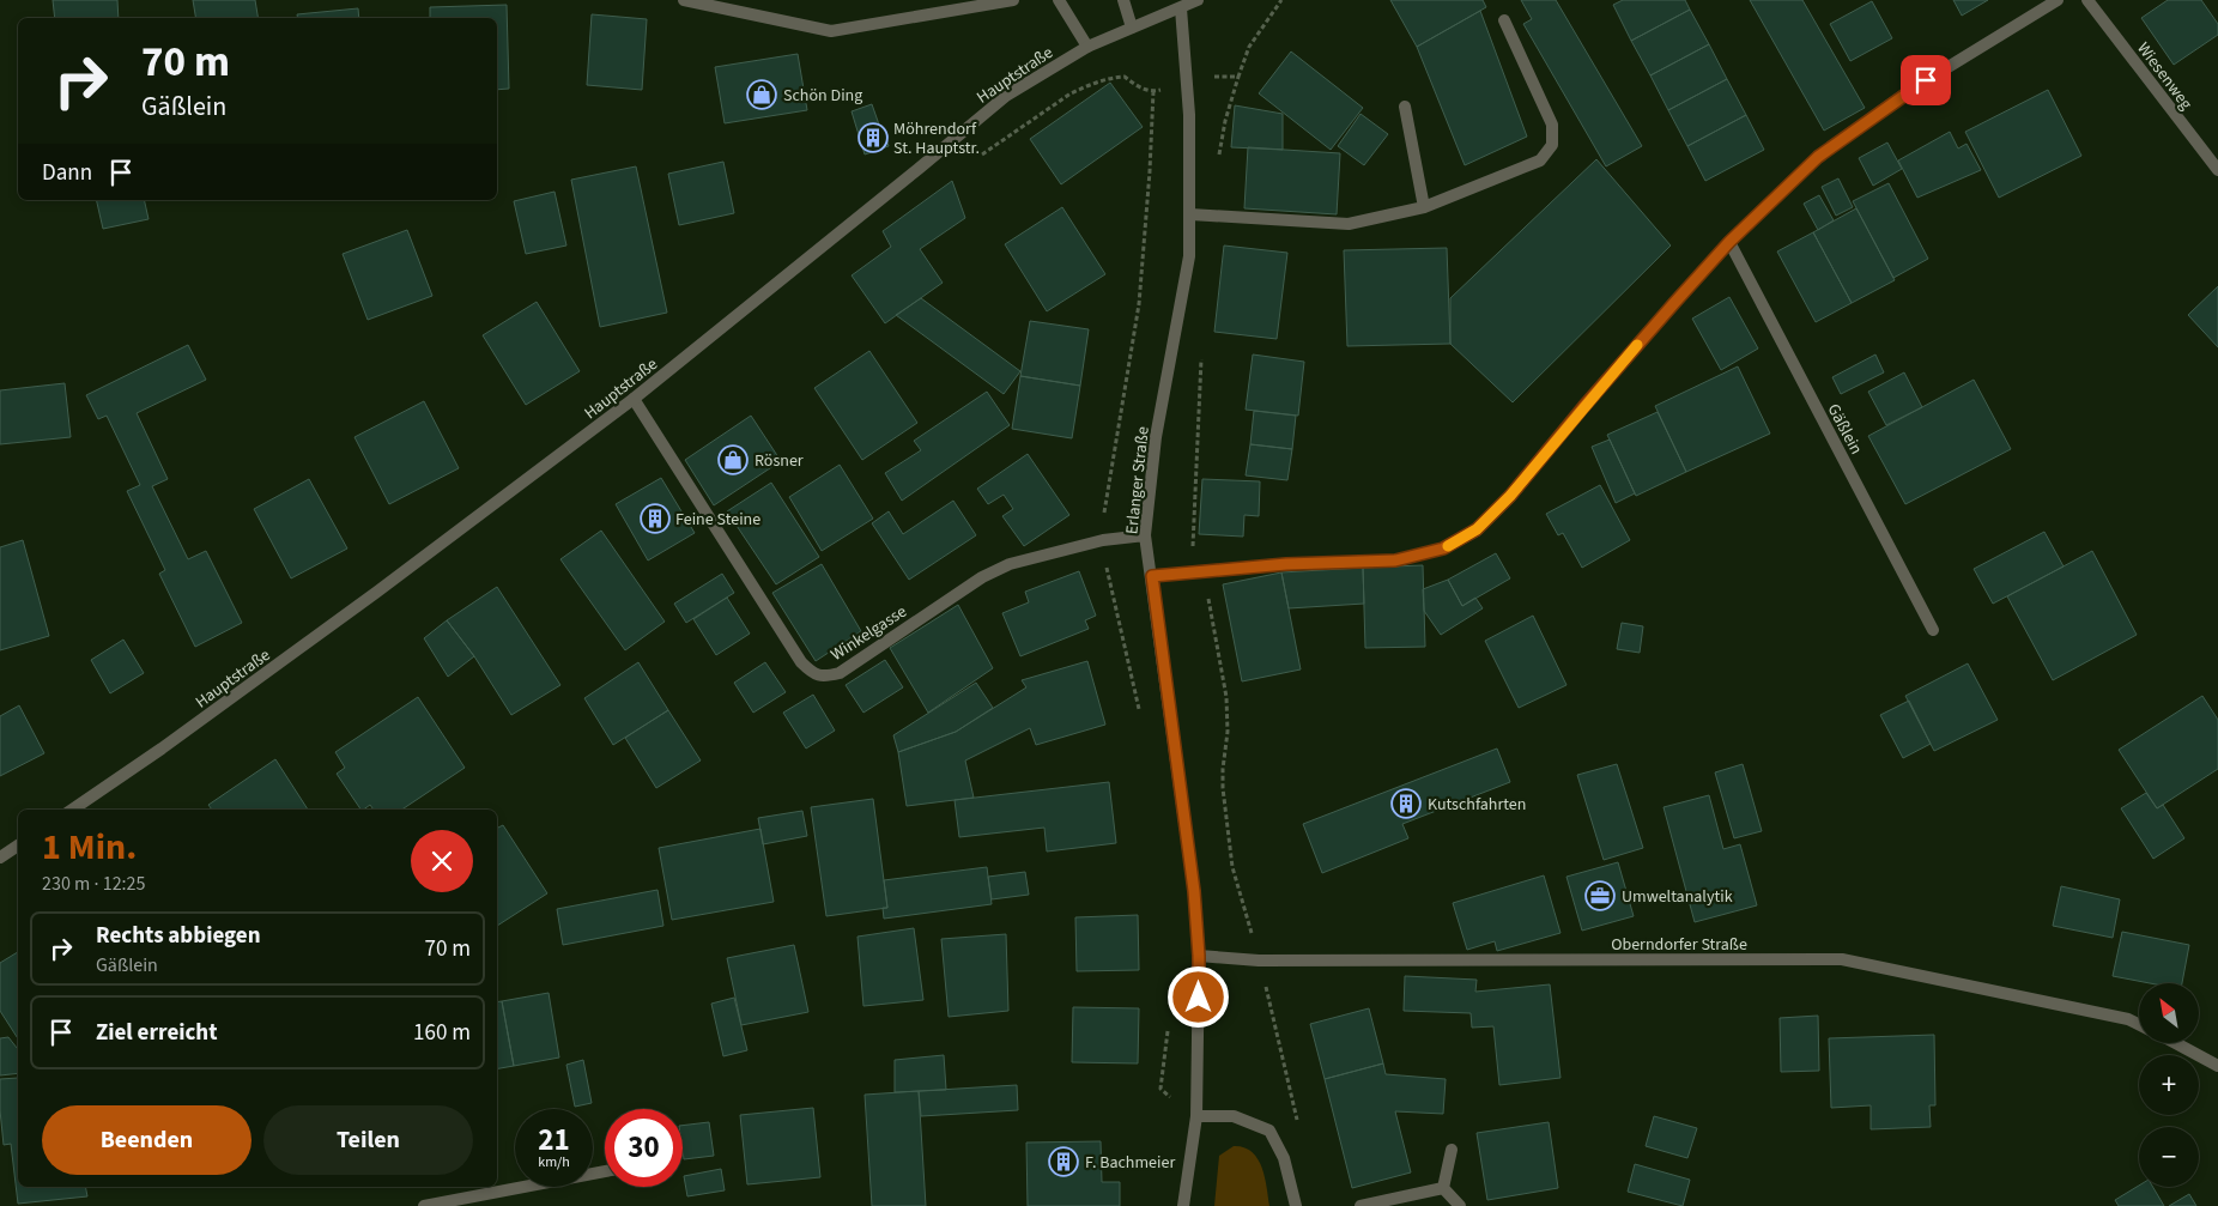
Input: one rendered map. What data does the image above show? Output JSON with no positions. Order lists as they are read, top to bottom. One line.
{"streets":{"street":["Hauptstraße","Wiesenweg","Gäßlein","Erlanger Straße","Winkelgasse","Oberndorfer Straße"]},"crossings":[["Hauptstraße","Erlanger Straße"],["Hauptstraße","Winkelgasse"],["Erlanger Straße","Winkelgasse"],["Erlanger Straße","Oberndorfer Straße"]],"places":{"shop":["Schön Ding","Rösner"],"building":["Möhrendorf St. Hauptstr.","Feine Steine","Kutschfahrten","F. Bachmeier"],"office":["Umweltanalytik"]},"north":"top left","page":{"turn":["70 m","Gäßlein"],"then":"Dann","heading":["1 Min.","230 m · 12:25"],"list":[{"name":"Rechts abbiegen","note":"Gäßlein","value":"70 m"},{"name":"Ziel erreicht","value":"160 m"}],"map_buttons":["+","−"],"buttons":["Beenden","Teilen"],"speed":"21 km/h","limit":"30"}}
